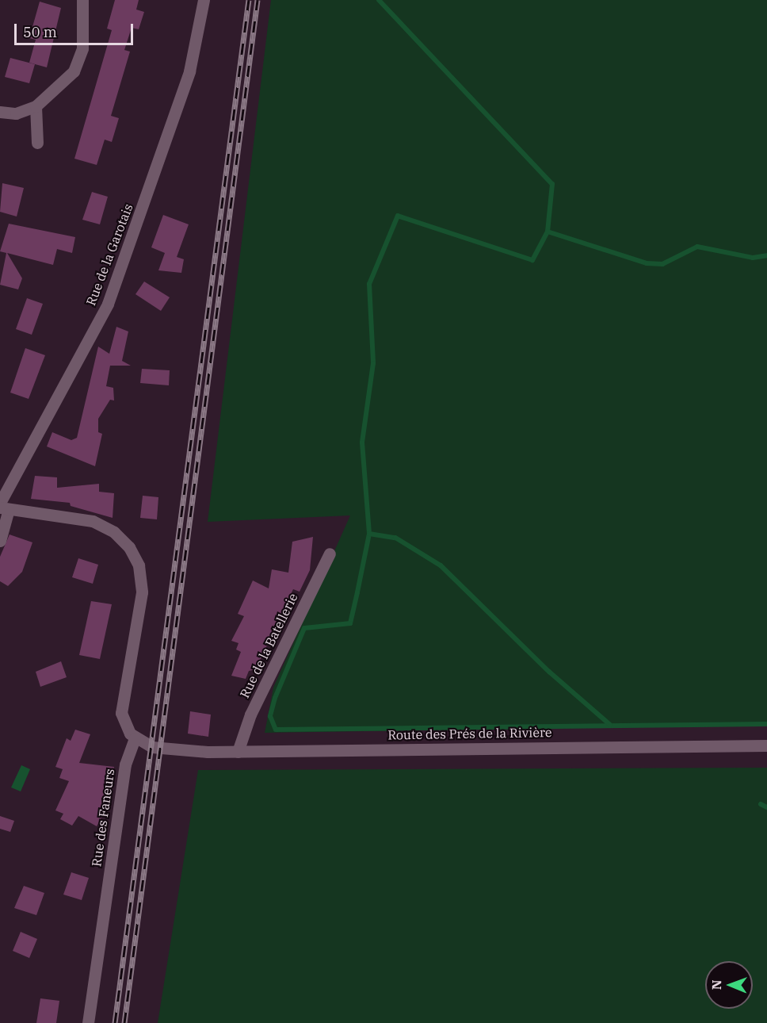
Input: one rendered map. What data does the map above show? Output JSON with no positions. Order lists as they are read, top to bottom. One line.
{"streets":{"street":["Rue de la Garotais","Rue de la Batellerie","Route des Prés de la Rivière","Rue des Faneurs"]},"crossings":[["Rue de la Batellerie","Route des Prés de la Rivière"],["Route des Prés de la Rivière","Rue des Faneurs"]],"scale_bar":"50 m","north":"left"}
